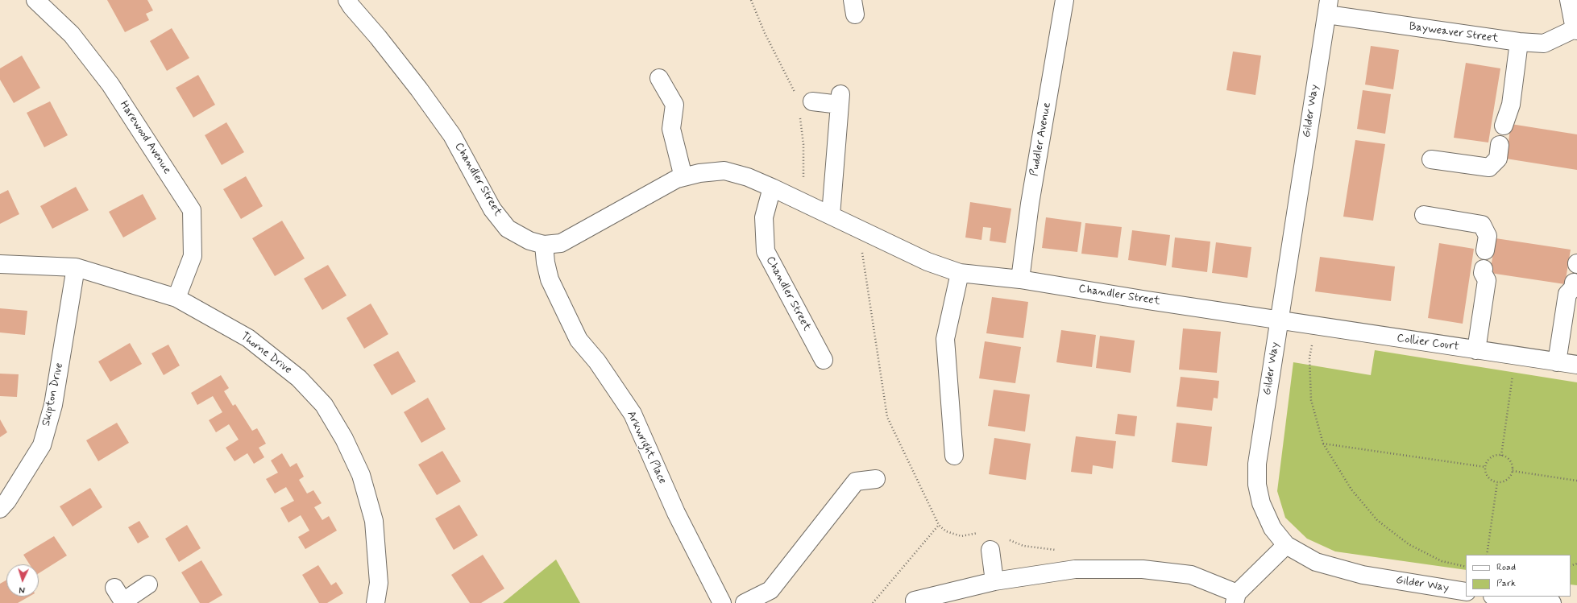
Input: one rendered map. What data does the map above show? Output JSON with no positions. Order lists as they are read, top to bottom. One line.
{"streets":{"street":["Bayweaver Street","Gilder Way","Harewood Avenue","Puddler Avenue","Chandler Street","Collier Court","Thorne Drive","Skipton Drive","Arkwright Place"]},"crossings":[["Bayweaver Street","Gilder Way"],["Gilder Way","Chandler Street"],["Gilder Way","Collier Court"],["Harewood Avenue","Thorne Drive"],["Puddler Avenue","Chandler Street"],["Chandler Street","Collier Court"],["Chandler Street","Arkwright Place"],["Thorne Drive","Skipton Drive"]],"legend":["Road","Park"],"north":"bottom"}
